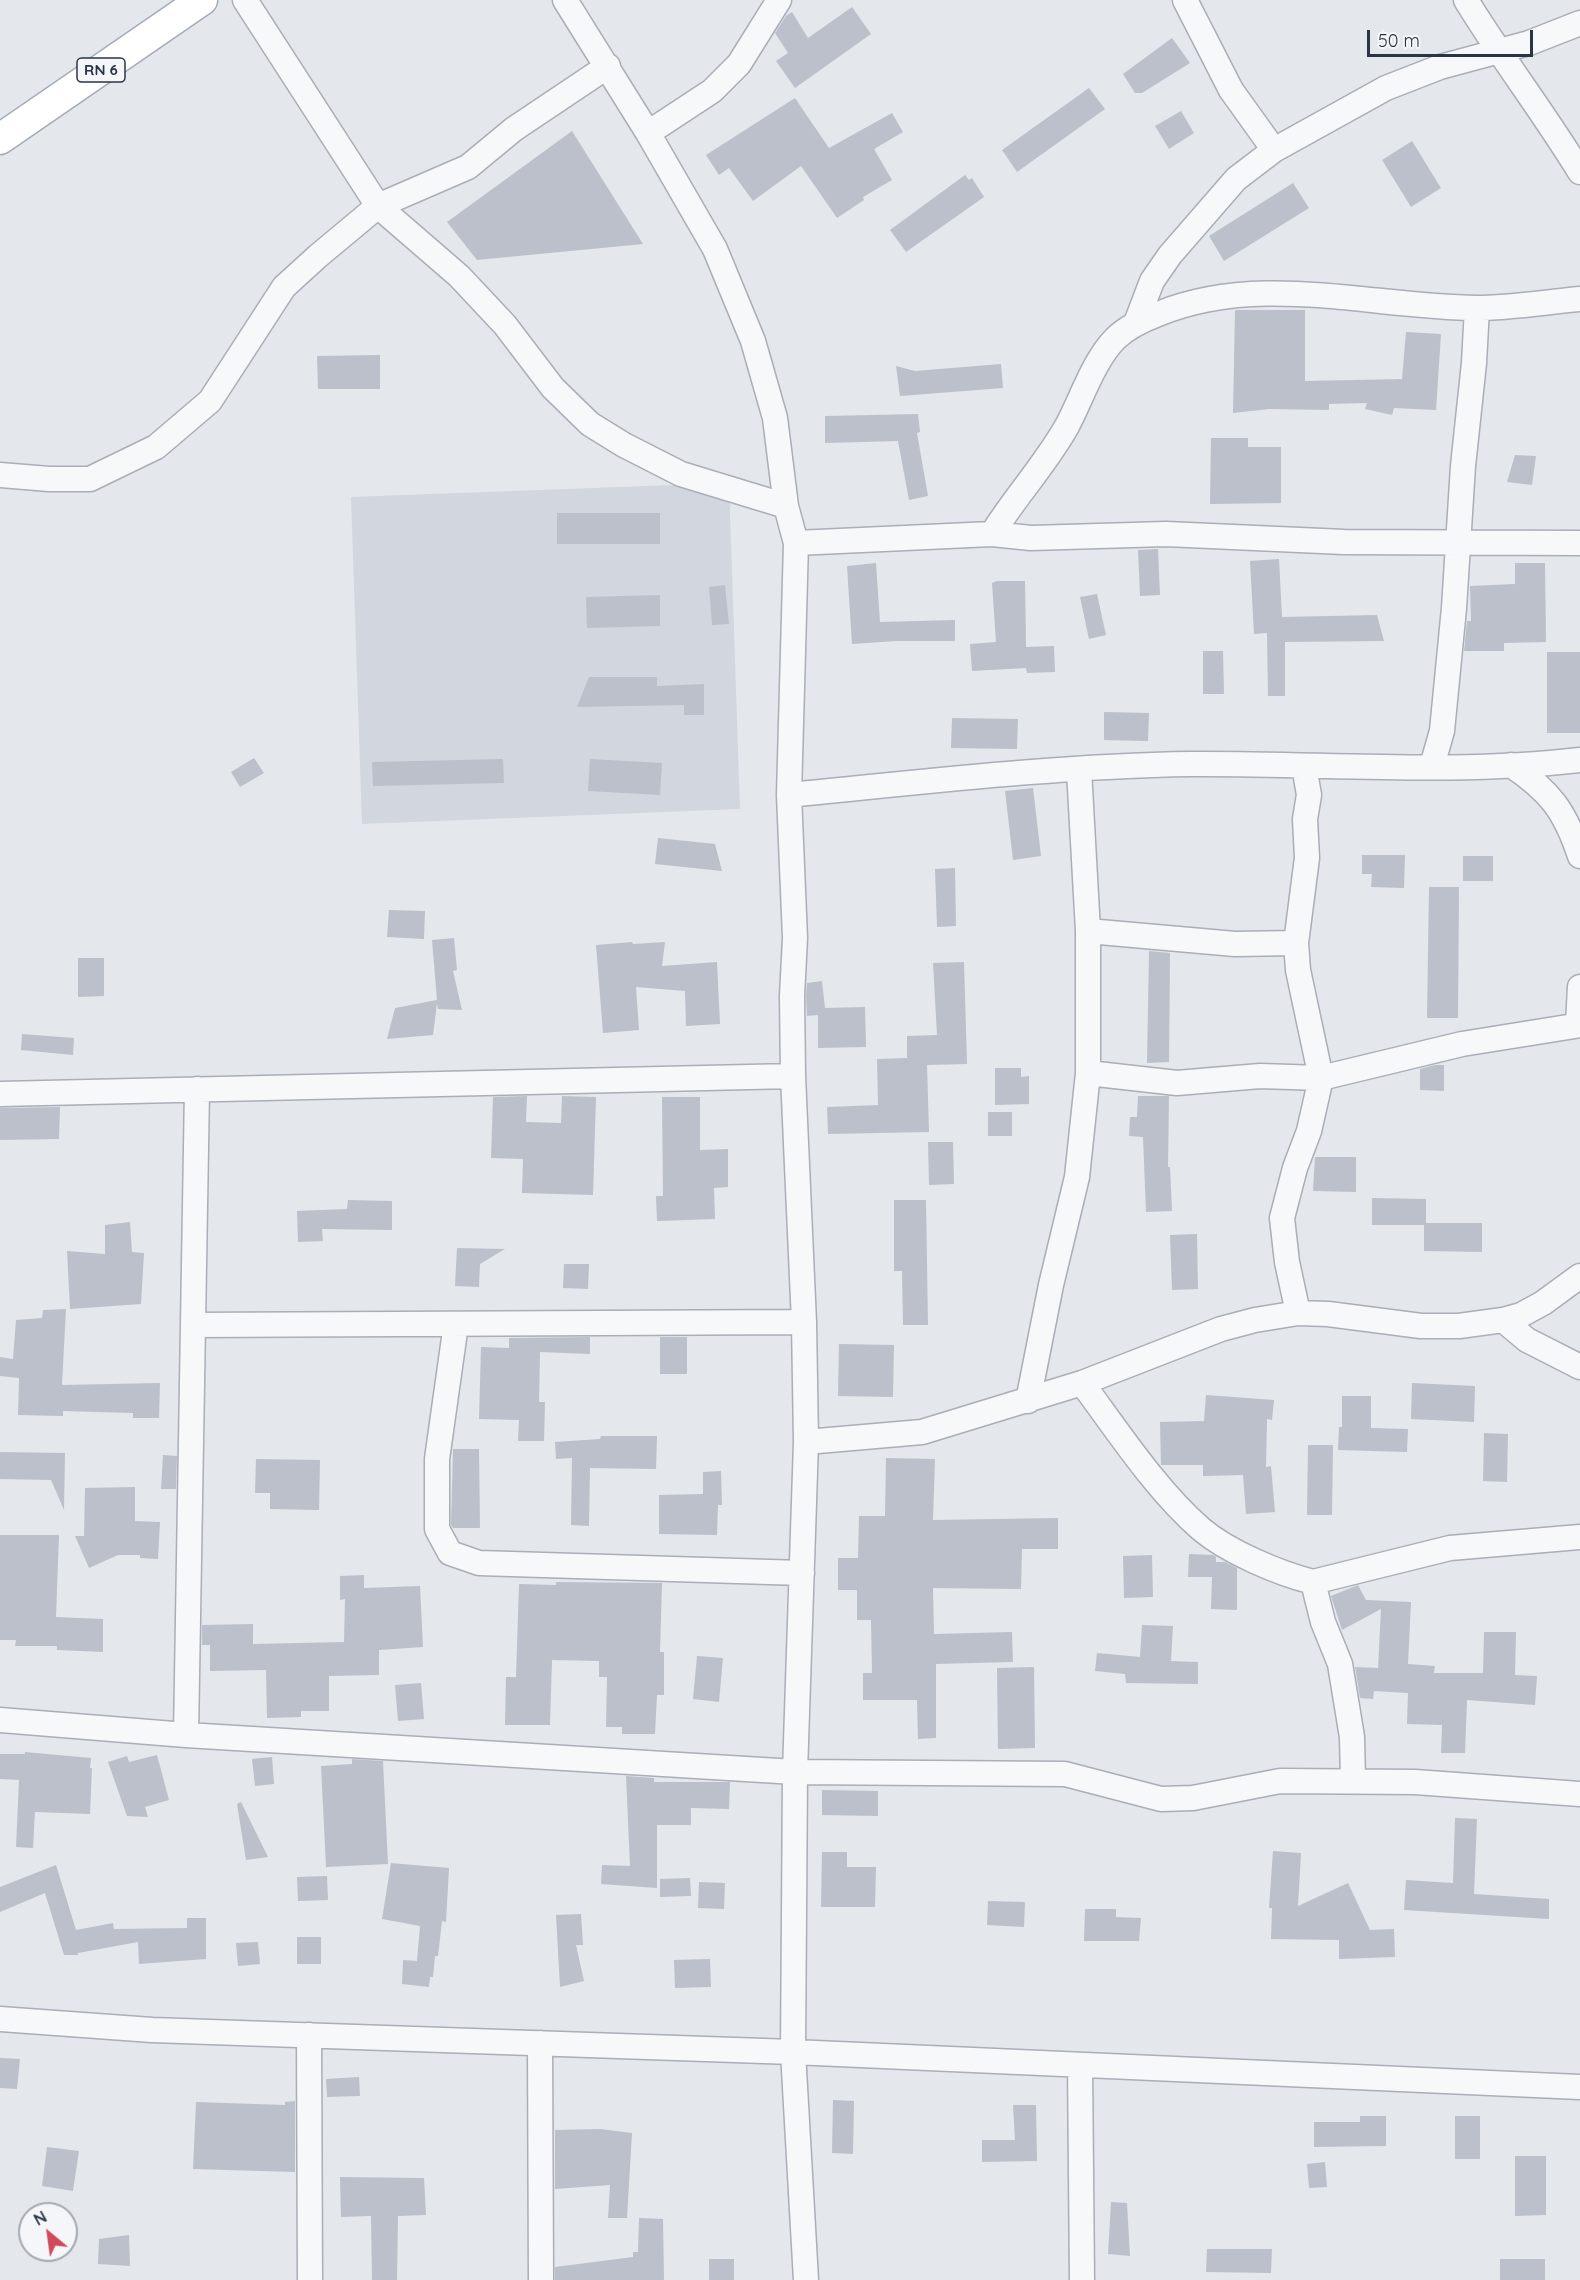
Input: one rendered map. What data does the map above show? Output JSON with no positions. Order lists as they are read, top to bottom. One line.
{"streets":{"main road":["RN 6"]},"scale_bar":"50 m","north":"top left"}
